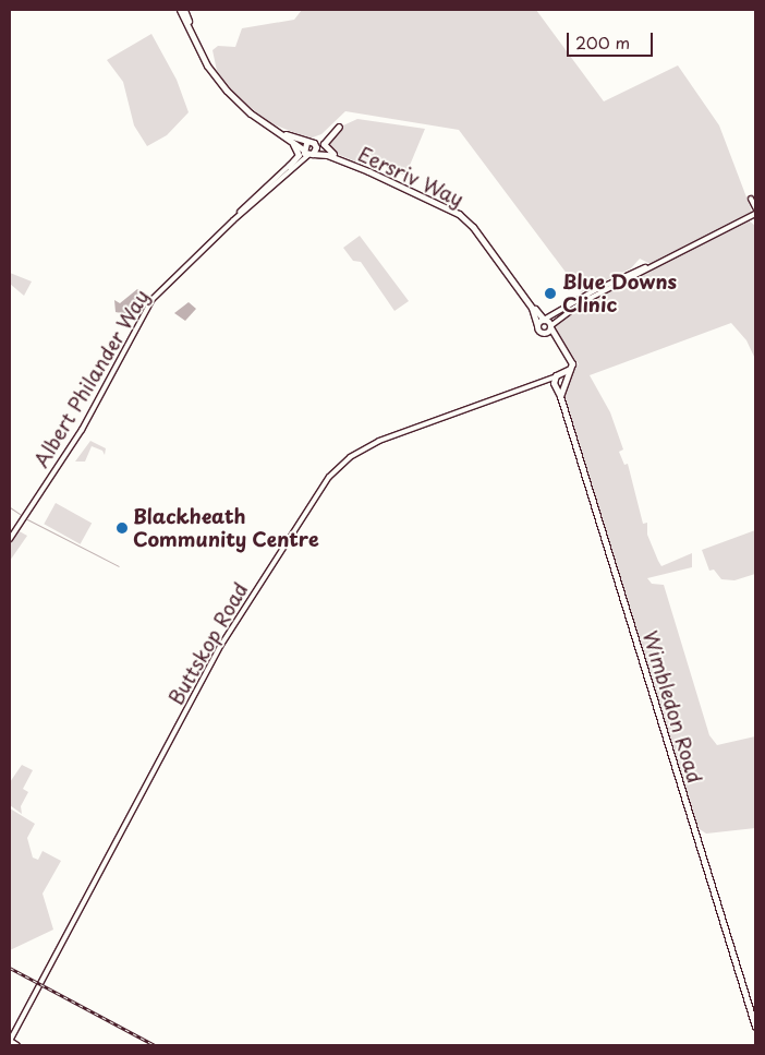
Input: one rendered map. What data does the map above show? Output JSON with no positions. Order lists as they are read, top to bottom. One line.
{"streets":{"main road":["Eersriv Way","Wimbledon Road"],"street":["Albert Philander Way","Buttskop Road"]},"crossings":[["Eersriv Way","Albert Philander Way"],["Buttskop Road","Wimbledon Road"]],"places":["Blue Downs Clinic","Blackheath Community Centre"],"scale_bar":"200 m"}
